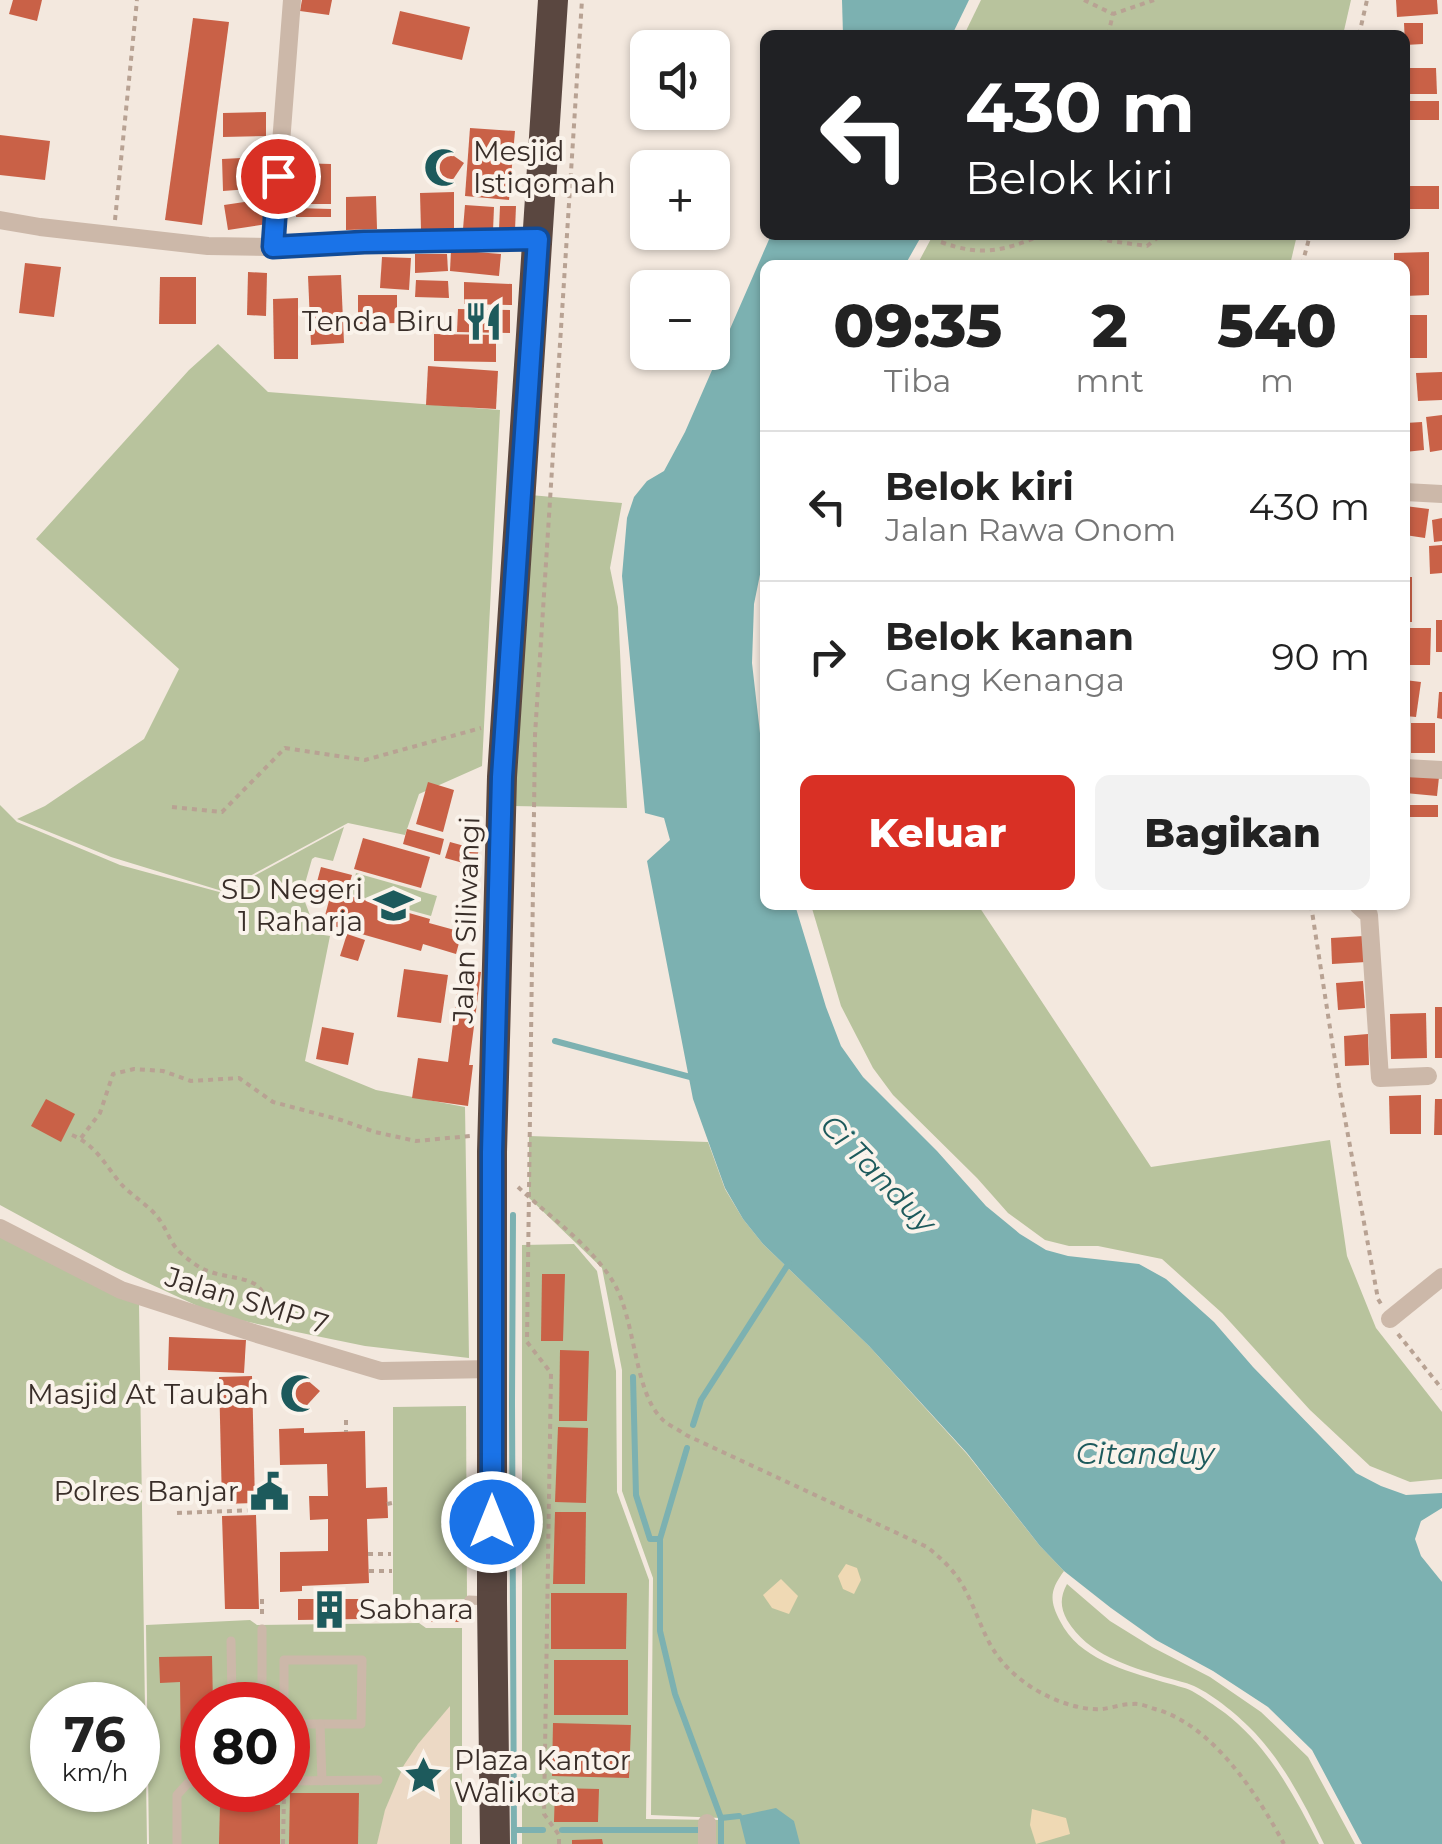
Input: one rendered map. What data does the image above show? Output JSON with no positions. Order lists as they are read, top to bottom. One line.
{"streets":{"highway":["Jalan Siliwangi"],"street":["Jalan SMP 7"]},"crossings":[["Jalan Siliwangi","Jalan SMP 7"]],"water":["Ci Tanduy","Citanduy"],"places":{"mosque":["Mesjid Istiqomah","Masjid At Taubah"],"restaurant":["Tenda Biru"],"school or university":["SD Negeri 1 Raharja"],"public building":["Polres Banjar"],"building":["Sabhara"],"place":["Plaza Kantor Walikota"]},"page":{"map_buttons":["+","−"],"turn":["430 m","Belok kiri"],"eta":["09:35","Tiba","2","mnt","540","m"],"list":[{"name":"Belok kiri","note":"Jalan Rawa Onom","value":"430 m"},{"name":"Belok kanan","note":"Gang Kenanga","value":"90 m"}],"buttons":["Keluar","Bagikan"],"speed":"76 km/h","limit":"80"}}
